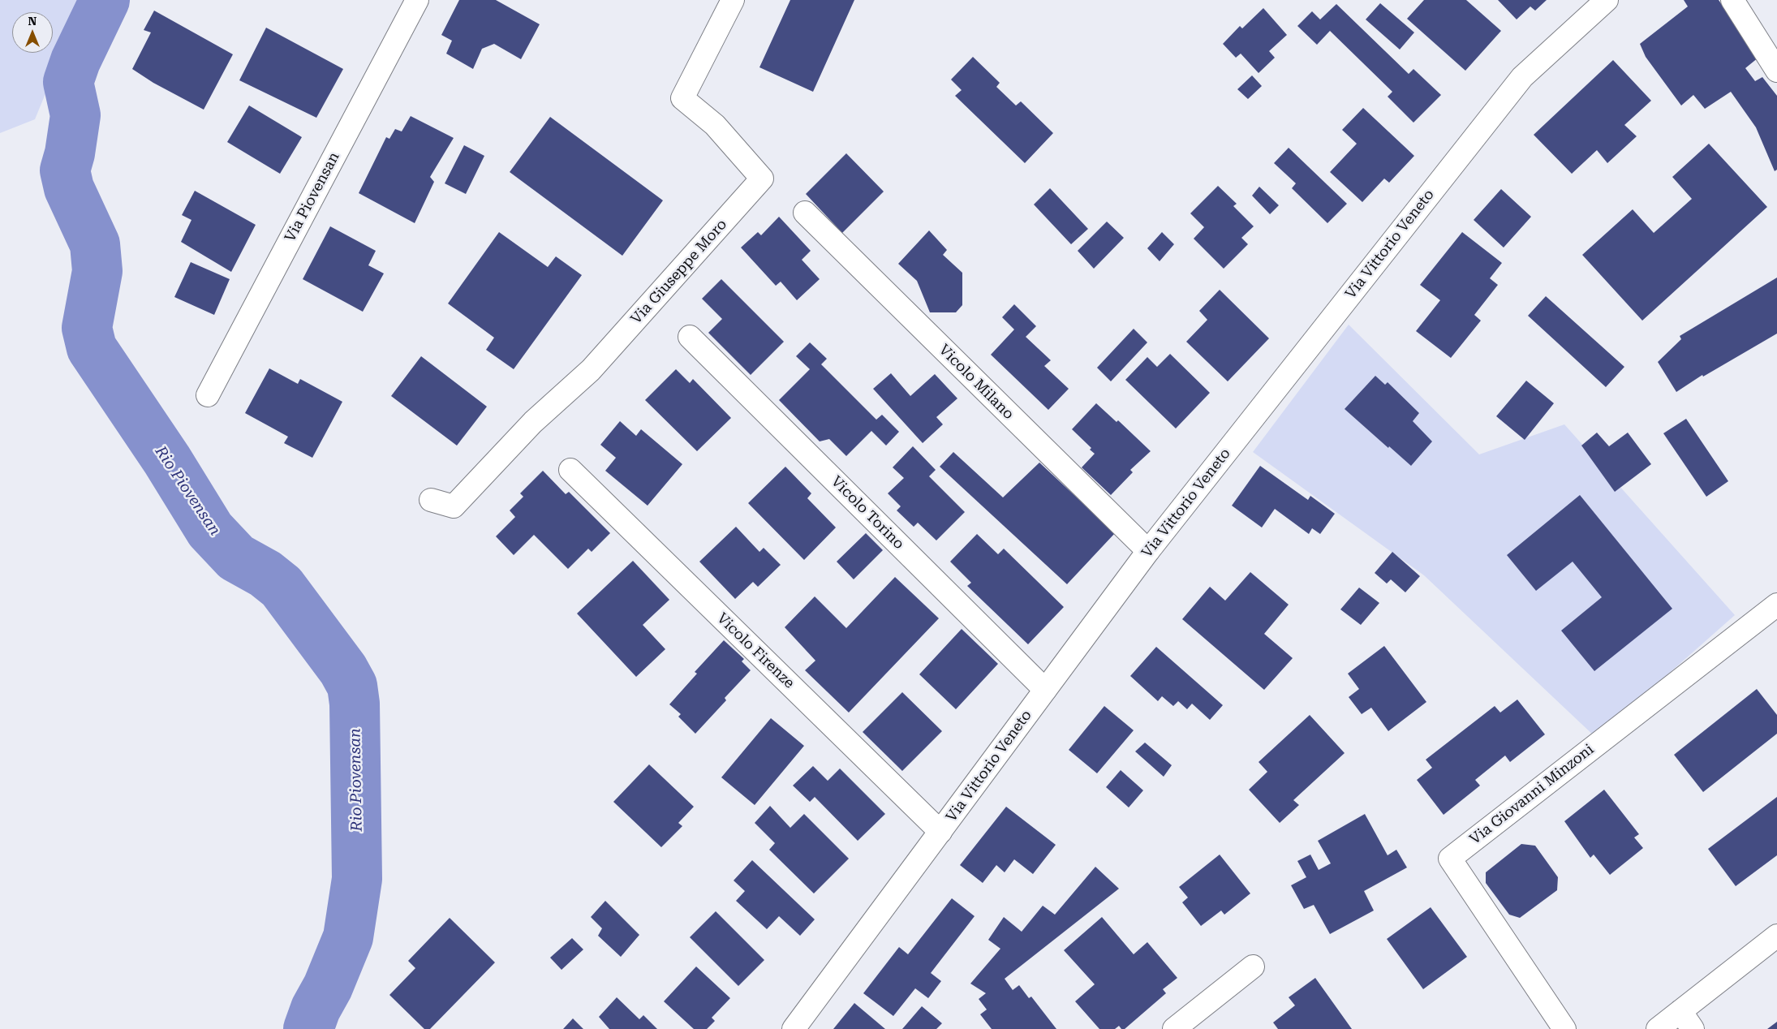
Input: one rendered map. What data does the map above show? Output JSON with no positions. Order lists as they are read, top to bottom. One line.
{"streets":{"street":["Via Piovensan","Via Vittorio Veneto","Via Giuseppe Moro","Vicolo Milano","Vicolo Torino","Vicolo Firenze","Via Giovanni Minzoni"]},"crossings":[["Via Vittorio Veneto","Vicolo Milano"],["Via Vittorio Veneto","Vicolo Torino"],["Via Vittorio Veneto","Vicolo Firenze"]],"water":["Rio Piovensan"],"north":"top"}
